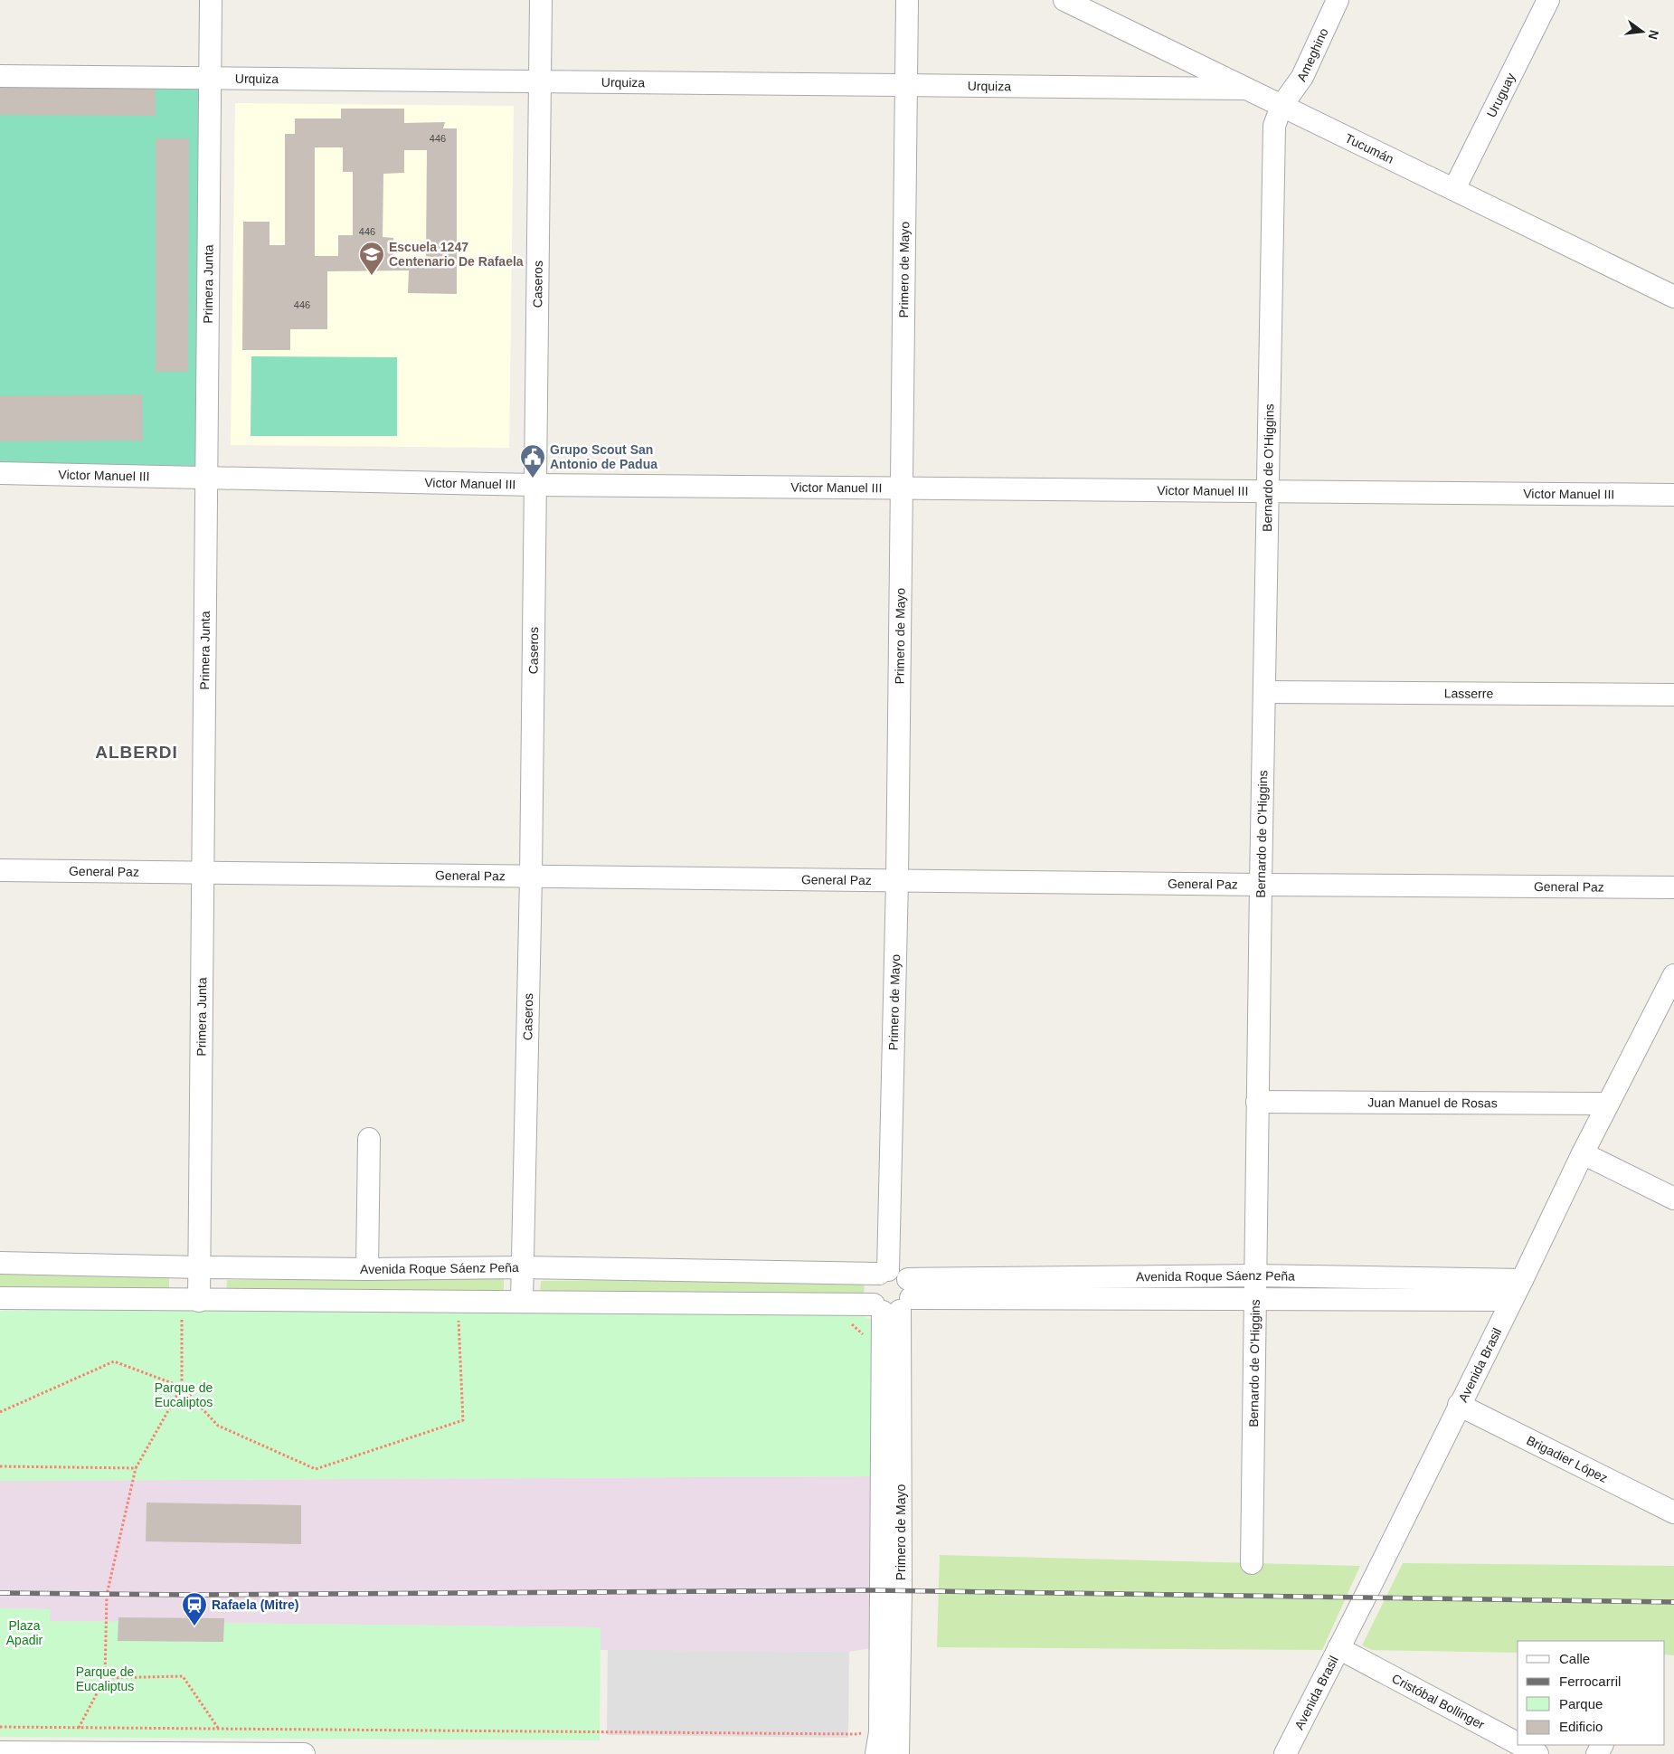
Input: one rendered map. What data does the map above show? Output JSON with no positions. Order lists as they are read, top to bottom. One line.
{"streets":{"street":["Ameghino","Urquiza","Uruguay","Tucumán","Primero de Mayo","Primera Junta","Caseros","Bernardo de O'Higgins","Victor Manuel III","Lasserre","General Paz","Juan Manuel de Rosas","Avenida Roque Sáenz Peña","Avenida Brasil","Brigadier López","Cristóbal Bollinger"]},"crossings":[["Ameghino","Tucumán"],["Ameghino","Bernardo de O'Higgins"],["Urquiza","Tucumán"],["Urquiza","Primero de Mayo"],["Urquiza","Primera Junta"],["Urquiza","Caseros"],["Uruguay","Tucumán"],["Tucumán","Bernardo de O'Higgins"],["Primero de Mayo","Victor Manuel III"],["Primero de Mayo","General Paz"],["Primero de Mayo","Avenida Roque Sáenz Peña"],["Primera Junta","Victor Manuel III"],["Primera Junta","General Paz"],["Primera Junta","Avenida Roque Sáenz Peña"],["Caseros","Victor Manuel III"],["Caseros","General Paz"],["Caseros","Avenida Roque Sáenz Peña"],["Bernardo de O'Higgins","Victor Manuel III"],["Bernardo de O'Higgins","Lasserre"],["Bernardo de O'Higgins","General Paz"],["Bernardo de O'Higgins","Juan Manuel de Rosas"],["Bernardo de O'Higgins","Avenida Roque Sáenz Peña"],["Juan Manuel de Rosas","Avenida Brasil"],["Avenida Roque Sáenz Peña","Avenida Brasil"],["Avenida Brasil","Brigadier López"],["Avenida Brasil","Cristóbal Bollinger"]],"districts":["ALBERDI"],"parks":["Parque de Eucaliptos","Plaza Apadir","Parque de Eucaliptus"],"places":{"school or university":["Escuela 1247 Centenario De Rafaela"],"public building":["Grupo Scout San Antonio de Padua"],"station":["Rafaela (Mitre)"]},"house_numbers":["446","446","446"],"legend":["Calle","Ferrocarril","Parque","Edificio"],"north":"right"}
